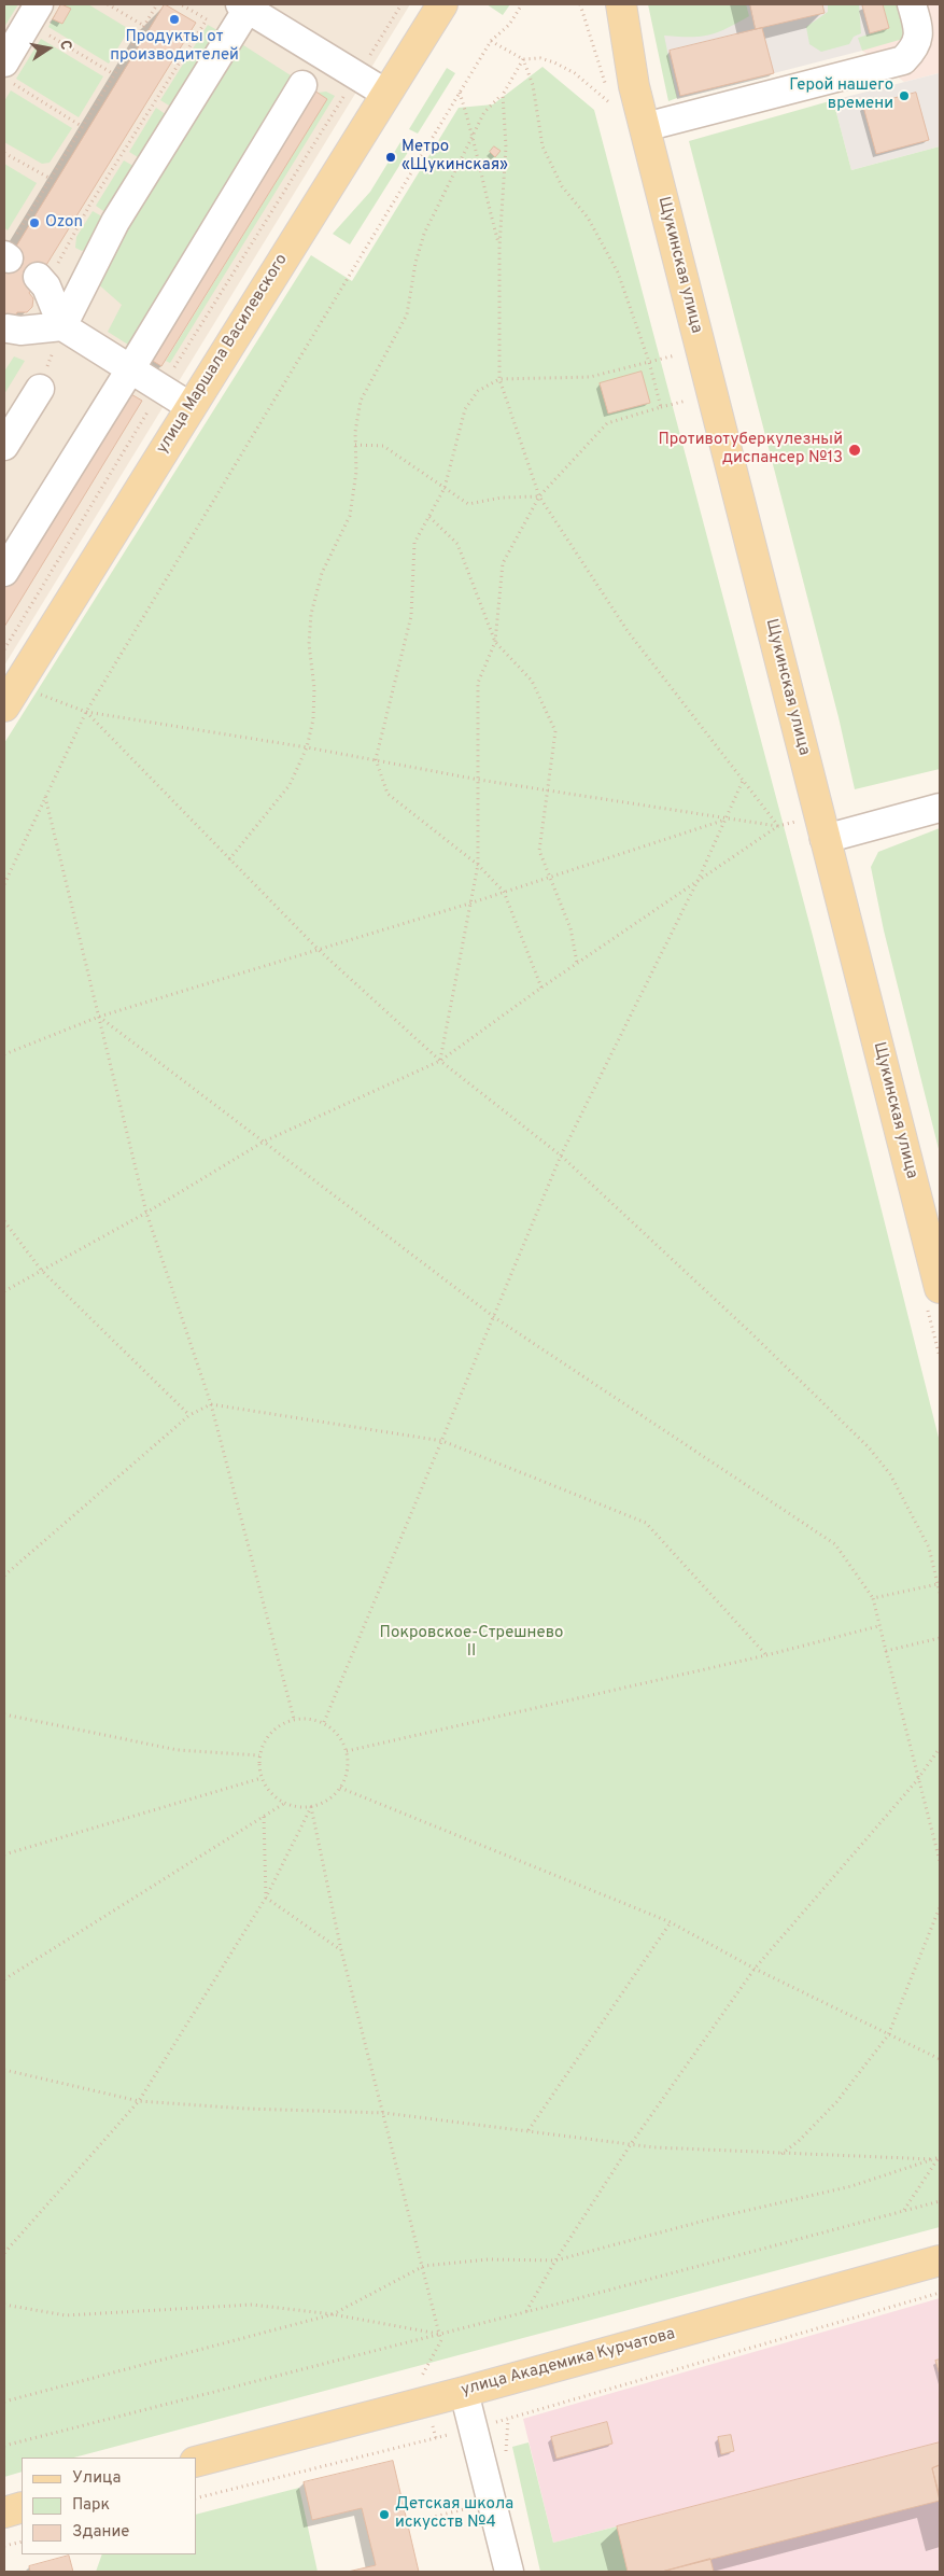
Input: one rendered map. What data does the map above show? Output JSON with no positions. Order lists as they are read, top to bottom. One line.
{"streets":{"main road":["Щукинская улица","улица Маршала Василевского","улица Академика Курчатова"]},"parks":["Покровское-Стрешнево II"],"places":["Продукты от производителей","Герой нашего времени","Метро «Щукинская»","Ozon","Противотуберкулезный диспансер №13","Детская школа искусств №4"],"legend":["Улица","Парк","Здание"],"north":"right"}
